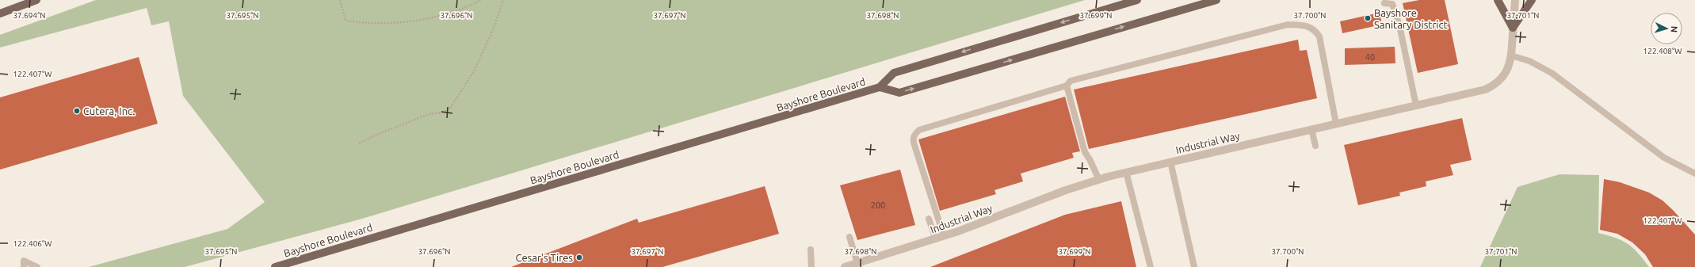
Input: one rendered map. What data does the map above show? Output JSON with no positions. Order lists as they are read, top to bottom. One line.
{"streets":{"main road":["Bayshore Boulevard"],"street":["Industrial Way"]},"places":["Bayshore Sanitary District","Cutera, Inc.","Cesar's Tires"],"house_numbers":["40","200"],"north":"right","coordinates":["37.694°N","37.695°N","37.696°N","37.697°N","37.698°N","37.699°N","37.700°N","37.701°N","122.408°W","122.407°W","122.406°W"]}
